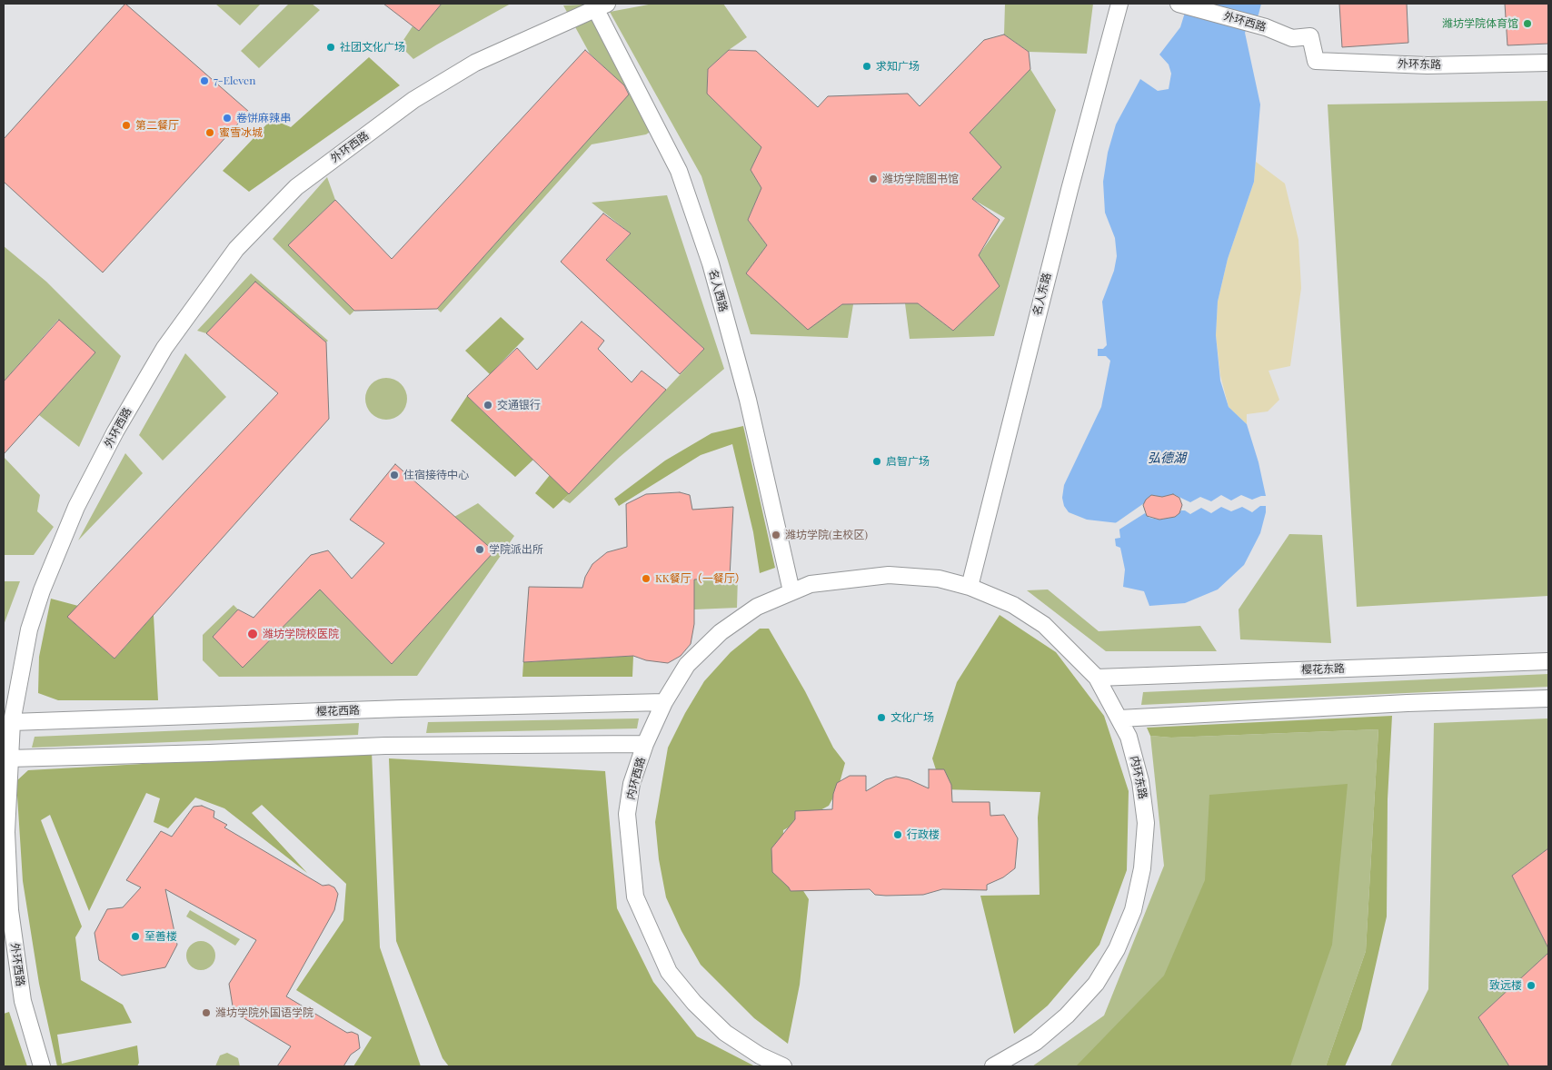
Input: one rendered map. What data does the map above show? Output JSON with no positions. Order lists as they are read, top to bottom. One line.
{"streets":{"street":["外环西路","外环东路","名人西路","名人东路","樱花东路","樱花西路","内环东路","内环西路"]},"crossings":[["外环西路","外环东路"],["外环西路","名人西路"],["外环西路","樱花西路"],["名人西路","内环西路"],["名人东路","内环东路"],["樱花东路","内环东路"],["樱花西路","内环西路"],["内环东路","内环西路"]],"water":["弘德湖"],"places":["潍坊学院体育馆","社团文化广场","求知广场","7-Eleven","卷饼麻辣串","第二餐厅","蜜雪冰城","潍坊学院图书馆","交通银行","启智广场","住宿接待中心","潍坊学院(主校区)","学院派出所","KK餐厅（一餐厅）","潍坊学院校医院","文化广场","行政楼","至善楼","致远楼","潍坊学院外国语学院"]}
